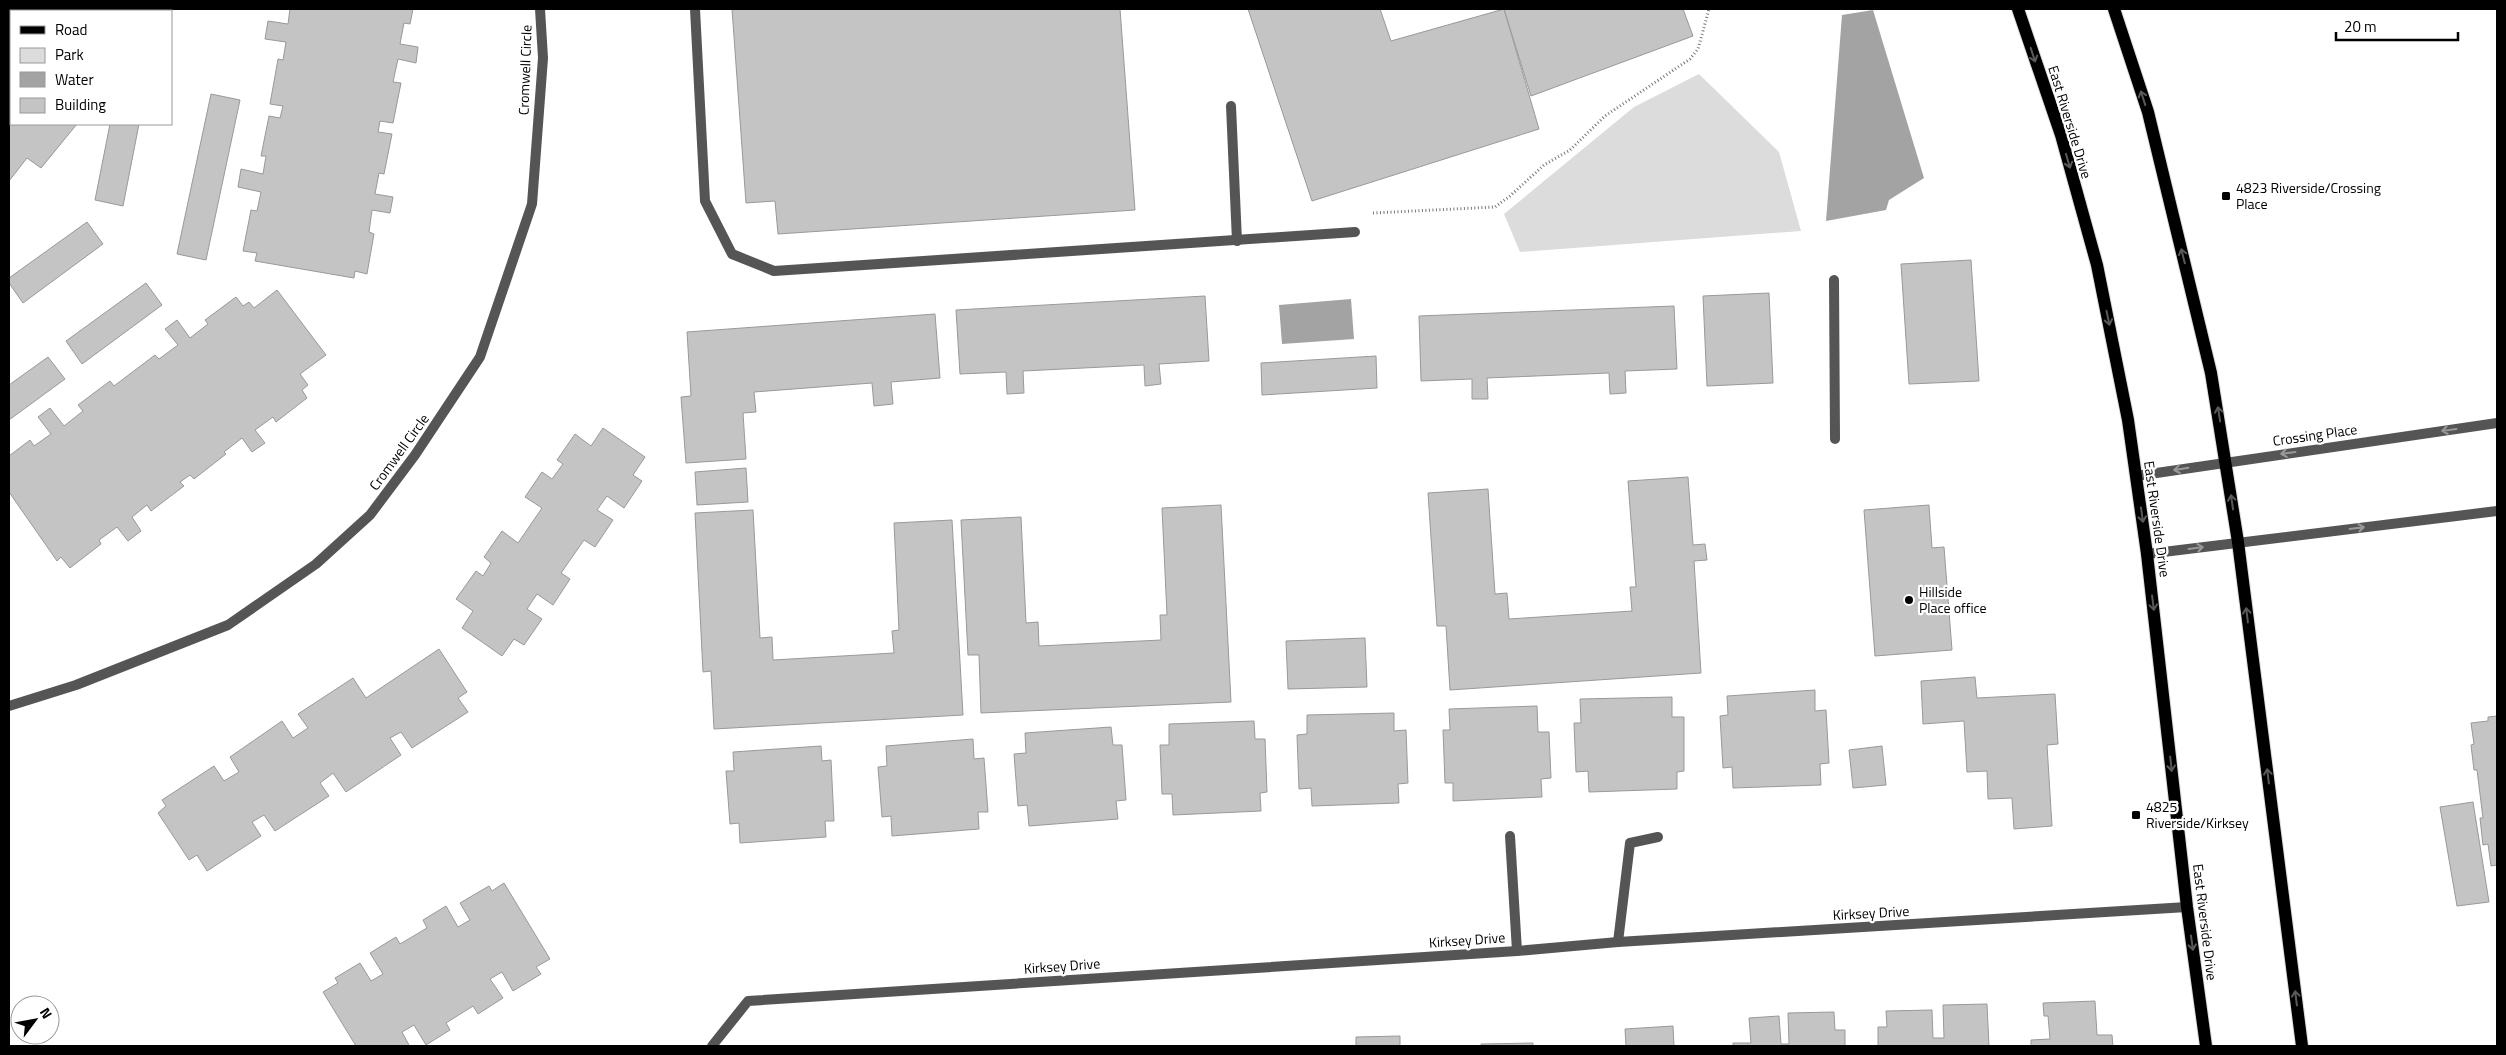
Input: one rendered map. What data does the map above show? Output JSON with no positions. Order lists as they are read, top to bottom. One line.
{"streets":{"main road":["East Riverside Drive"],"street":["Cromwell Circle","Crossing Place","Kirksey Drive"]},"crossings":[["East Riverside Drive","Crossing Place"],["East Riverside Drive","Kirksey Drive"]],"places":{"transit":["4823 Riverside/Crossing Place","4825 Riverside/Kirksey"],"other":["Hillside Place office"]},"legend":["Road","Park","Water","Building"],"scale_bar":"20 m","north":"top right"}
